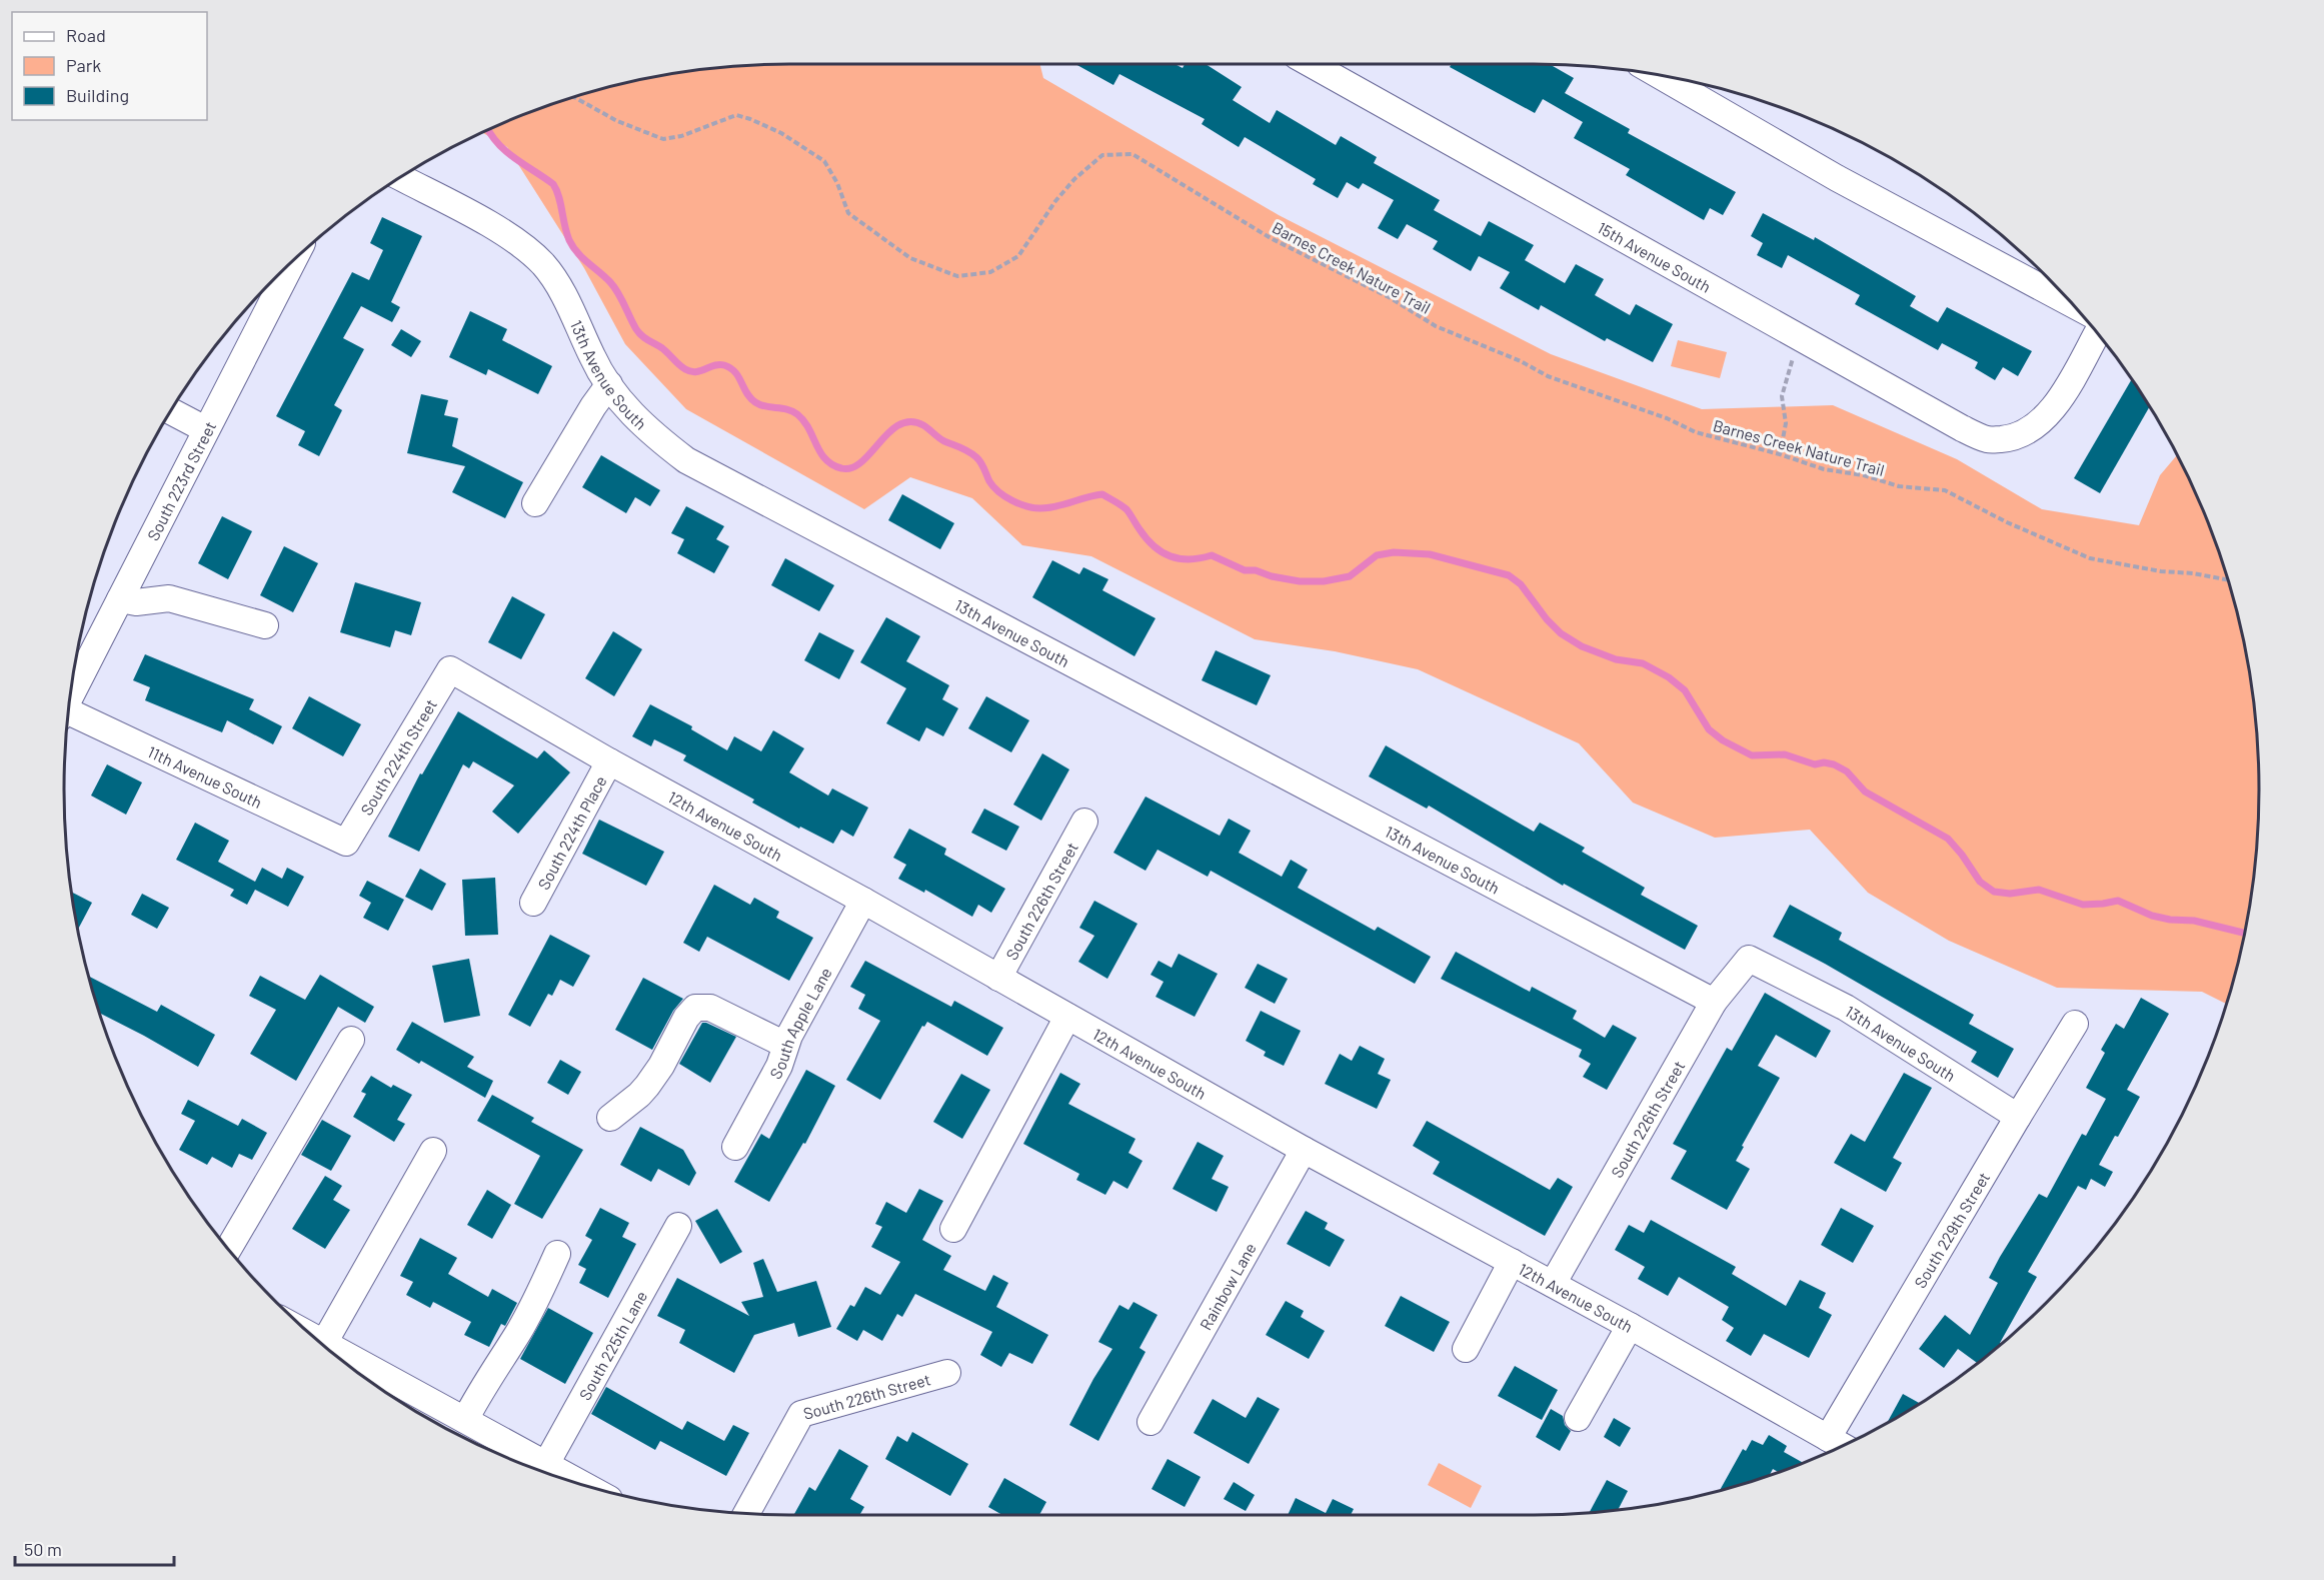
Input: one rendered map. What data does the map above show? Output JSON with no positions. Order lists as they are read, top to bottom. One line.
{"streets":{"street":["15th Avenue South","13th Avenue South","South 223rd Street","South 224th Street","11th Avenue South","12th Avenue South","South 224th Place","South 226th Street","South Apple Lane","South 229th Street","Rainbow Lane","South 225th Lane"],"path":["Barnes Creek Nature Trail"]},"crossings":[["13th Avenue South","South 226th Street"],["13th Avenue South","South 229th Street"],["South 224th Street","11th Avenue South"],["South 224th Street","12th Avenue South"],["12th Avenue South","South 224th Place"],["12th Avenue South","South 226th Street"],["12th Avenue South","South Apple Lane"],["12th Avenue South","South 229th Street"],["12th Avenue South","Rainbow Lane"]],"legend":["Road","Park","Building"],"scale_bar":"50 m"}
